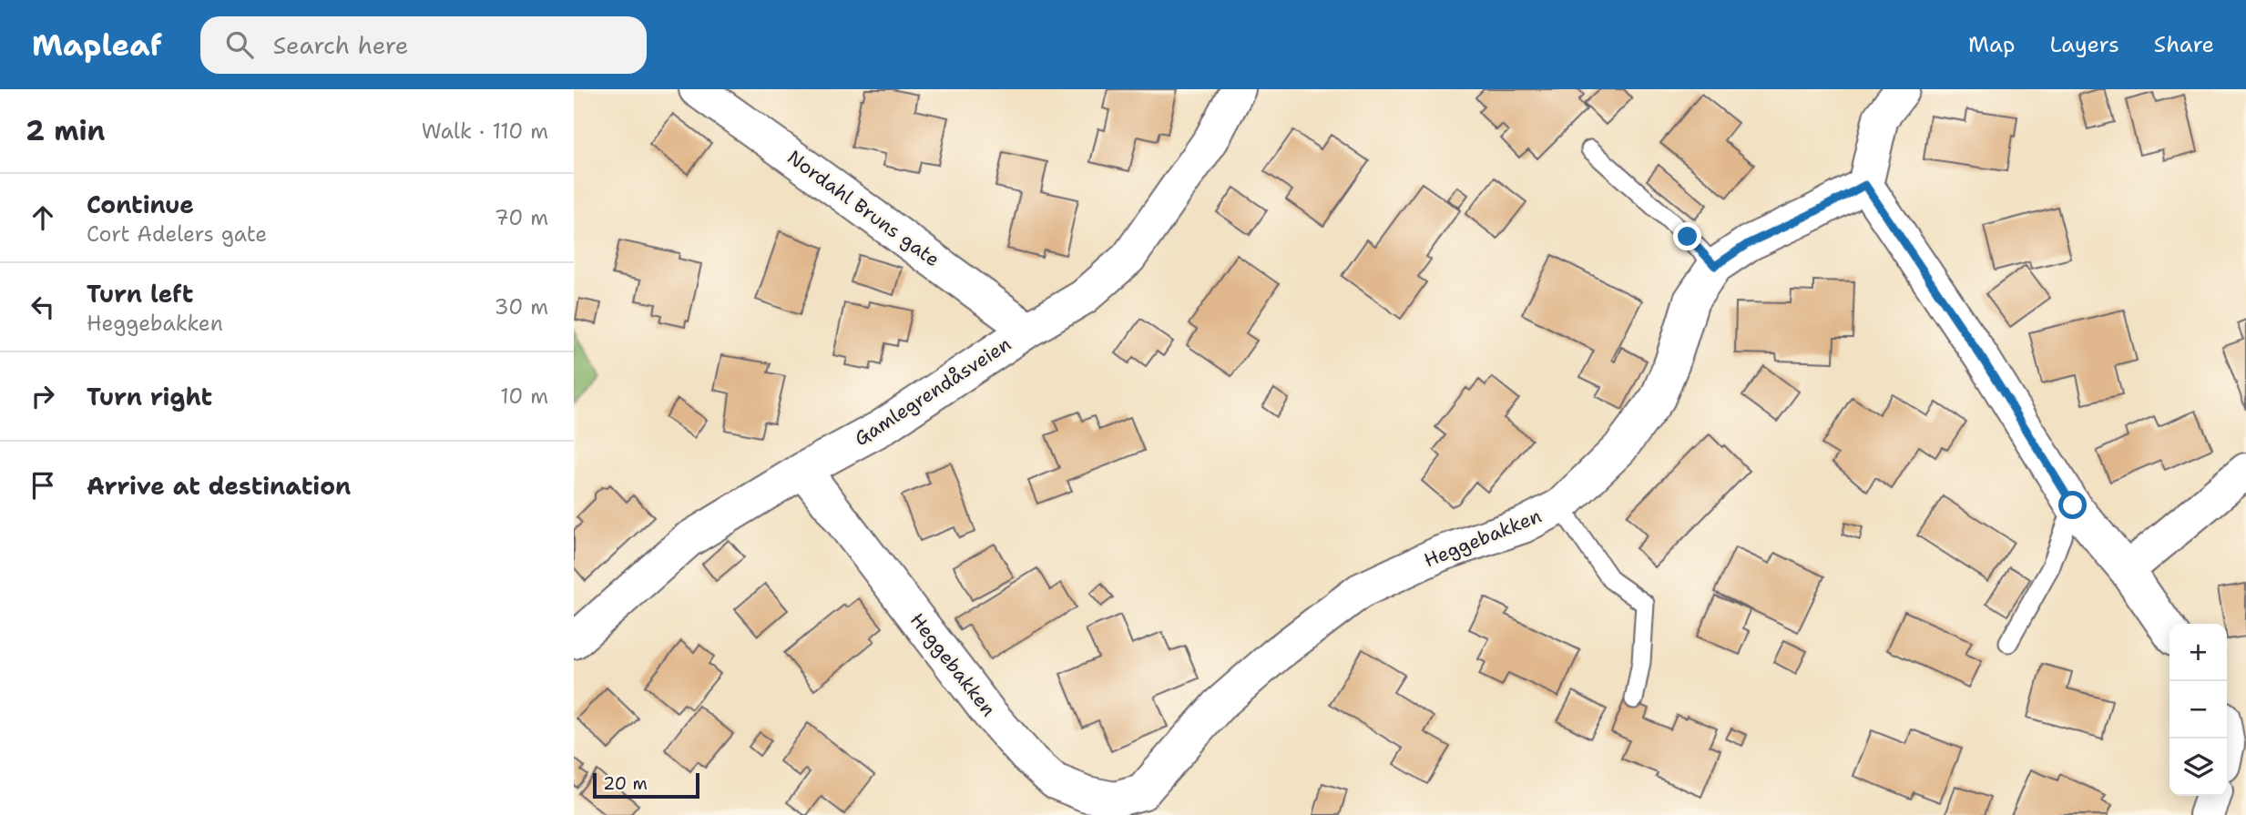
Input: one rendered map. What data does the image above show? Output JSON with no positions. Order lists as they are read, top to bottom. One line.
{"streets":{"street":["Nordahl Bruns gate","Gamlegrendåsveien","Heggebakken"]},"crossings":[["Nordahl Bruns gate","Gamlegrendåsveien"],["Gamlegrendåsveien","Heggebakken"]],"scale_bar":"20 m","page":{"header":"Mapleaf","search":"Search here","nav":["Map","Layers","Share"],"heading":["2 min","Walk · 110 m"],"list":[["Continue","Cort Adelers gate","70 m"],["Turn left","Heggebakken","30 m"],["Turn right","10 m"],"Arrive at destination"],"map_buttons":["+","−"],"scale":"20 m"}}
